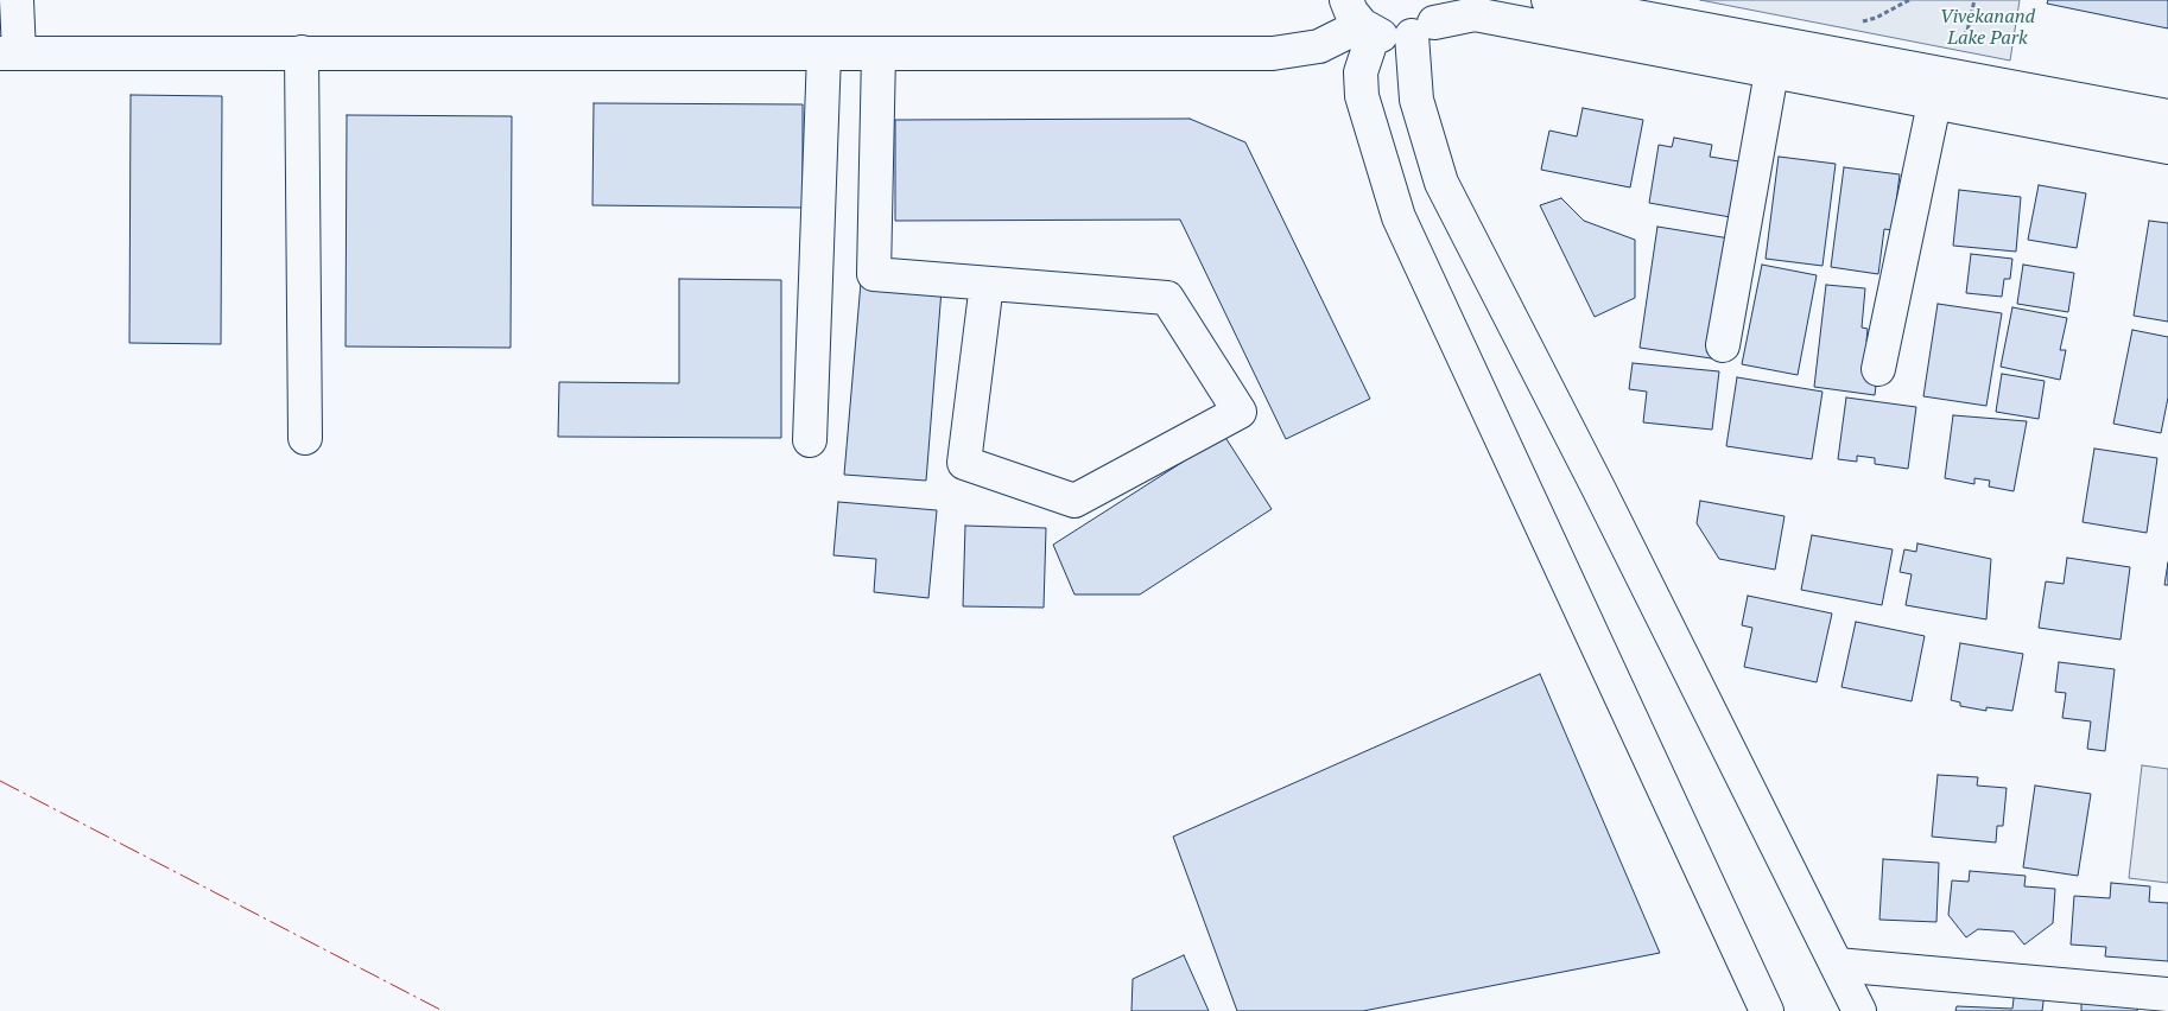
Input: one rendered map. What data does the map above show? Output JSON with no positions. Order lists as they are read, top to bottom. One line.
{"parks":["Vivekanand Lake Park"]}
